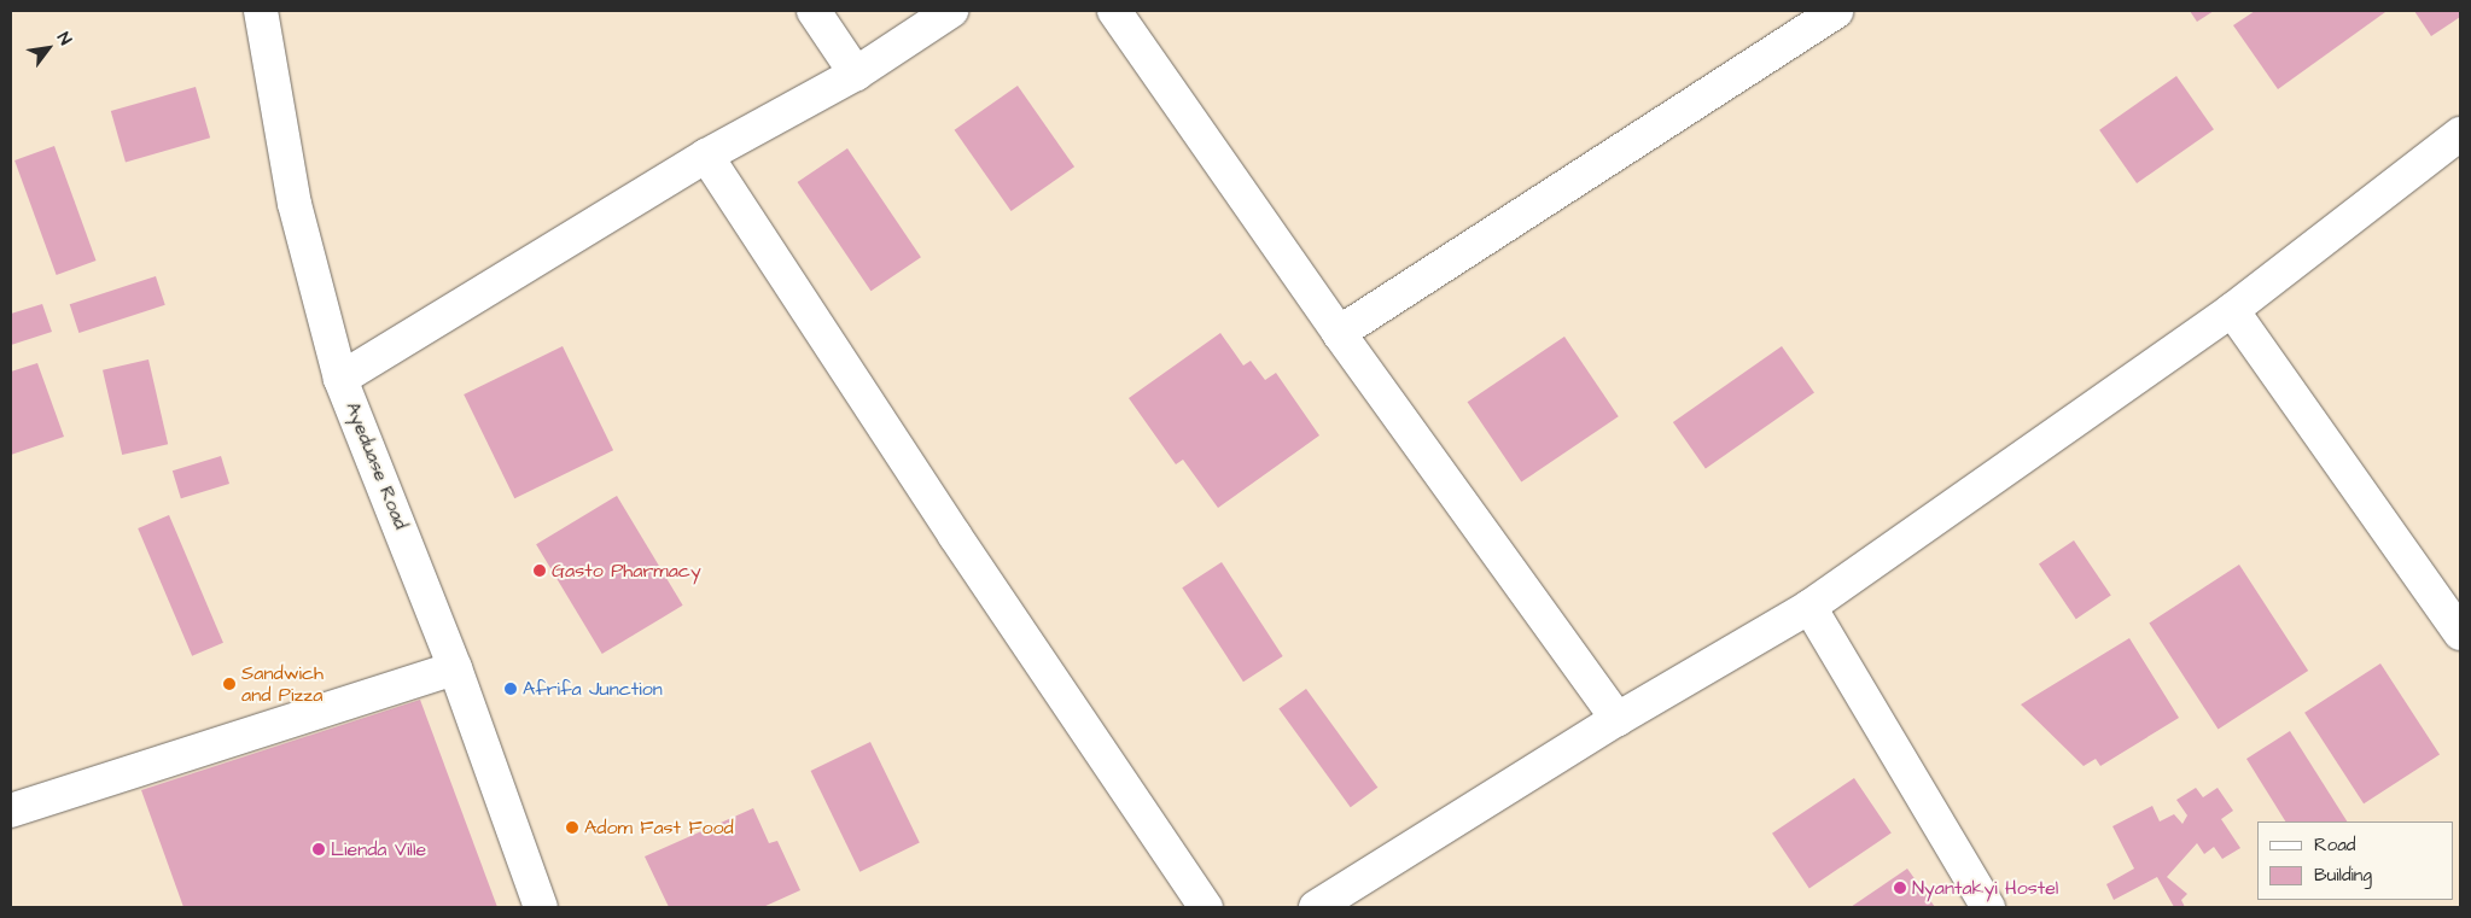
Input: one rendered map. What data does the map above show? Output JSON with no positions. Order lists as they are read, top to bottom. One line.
{"streets":{"street":["Ayeduase Road"]},"places":["Gasto Pharmacy","Sandwich and Pizza","Afrifa Junction","Adom Fast Food","Lienda Ville","Nyantakyi Hostel"],"legend":["Road","Building"],"north":"top right"}
